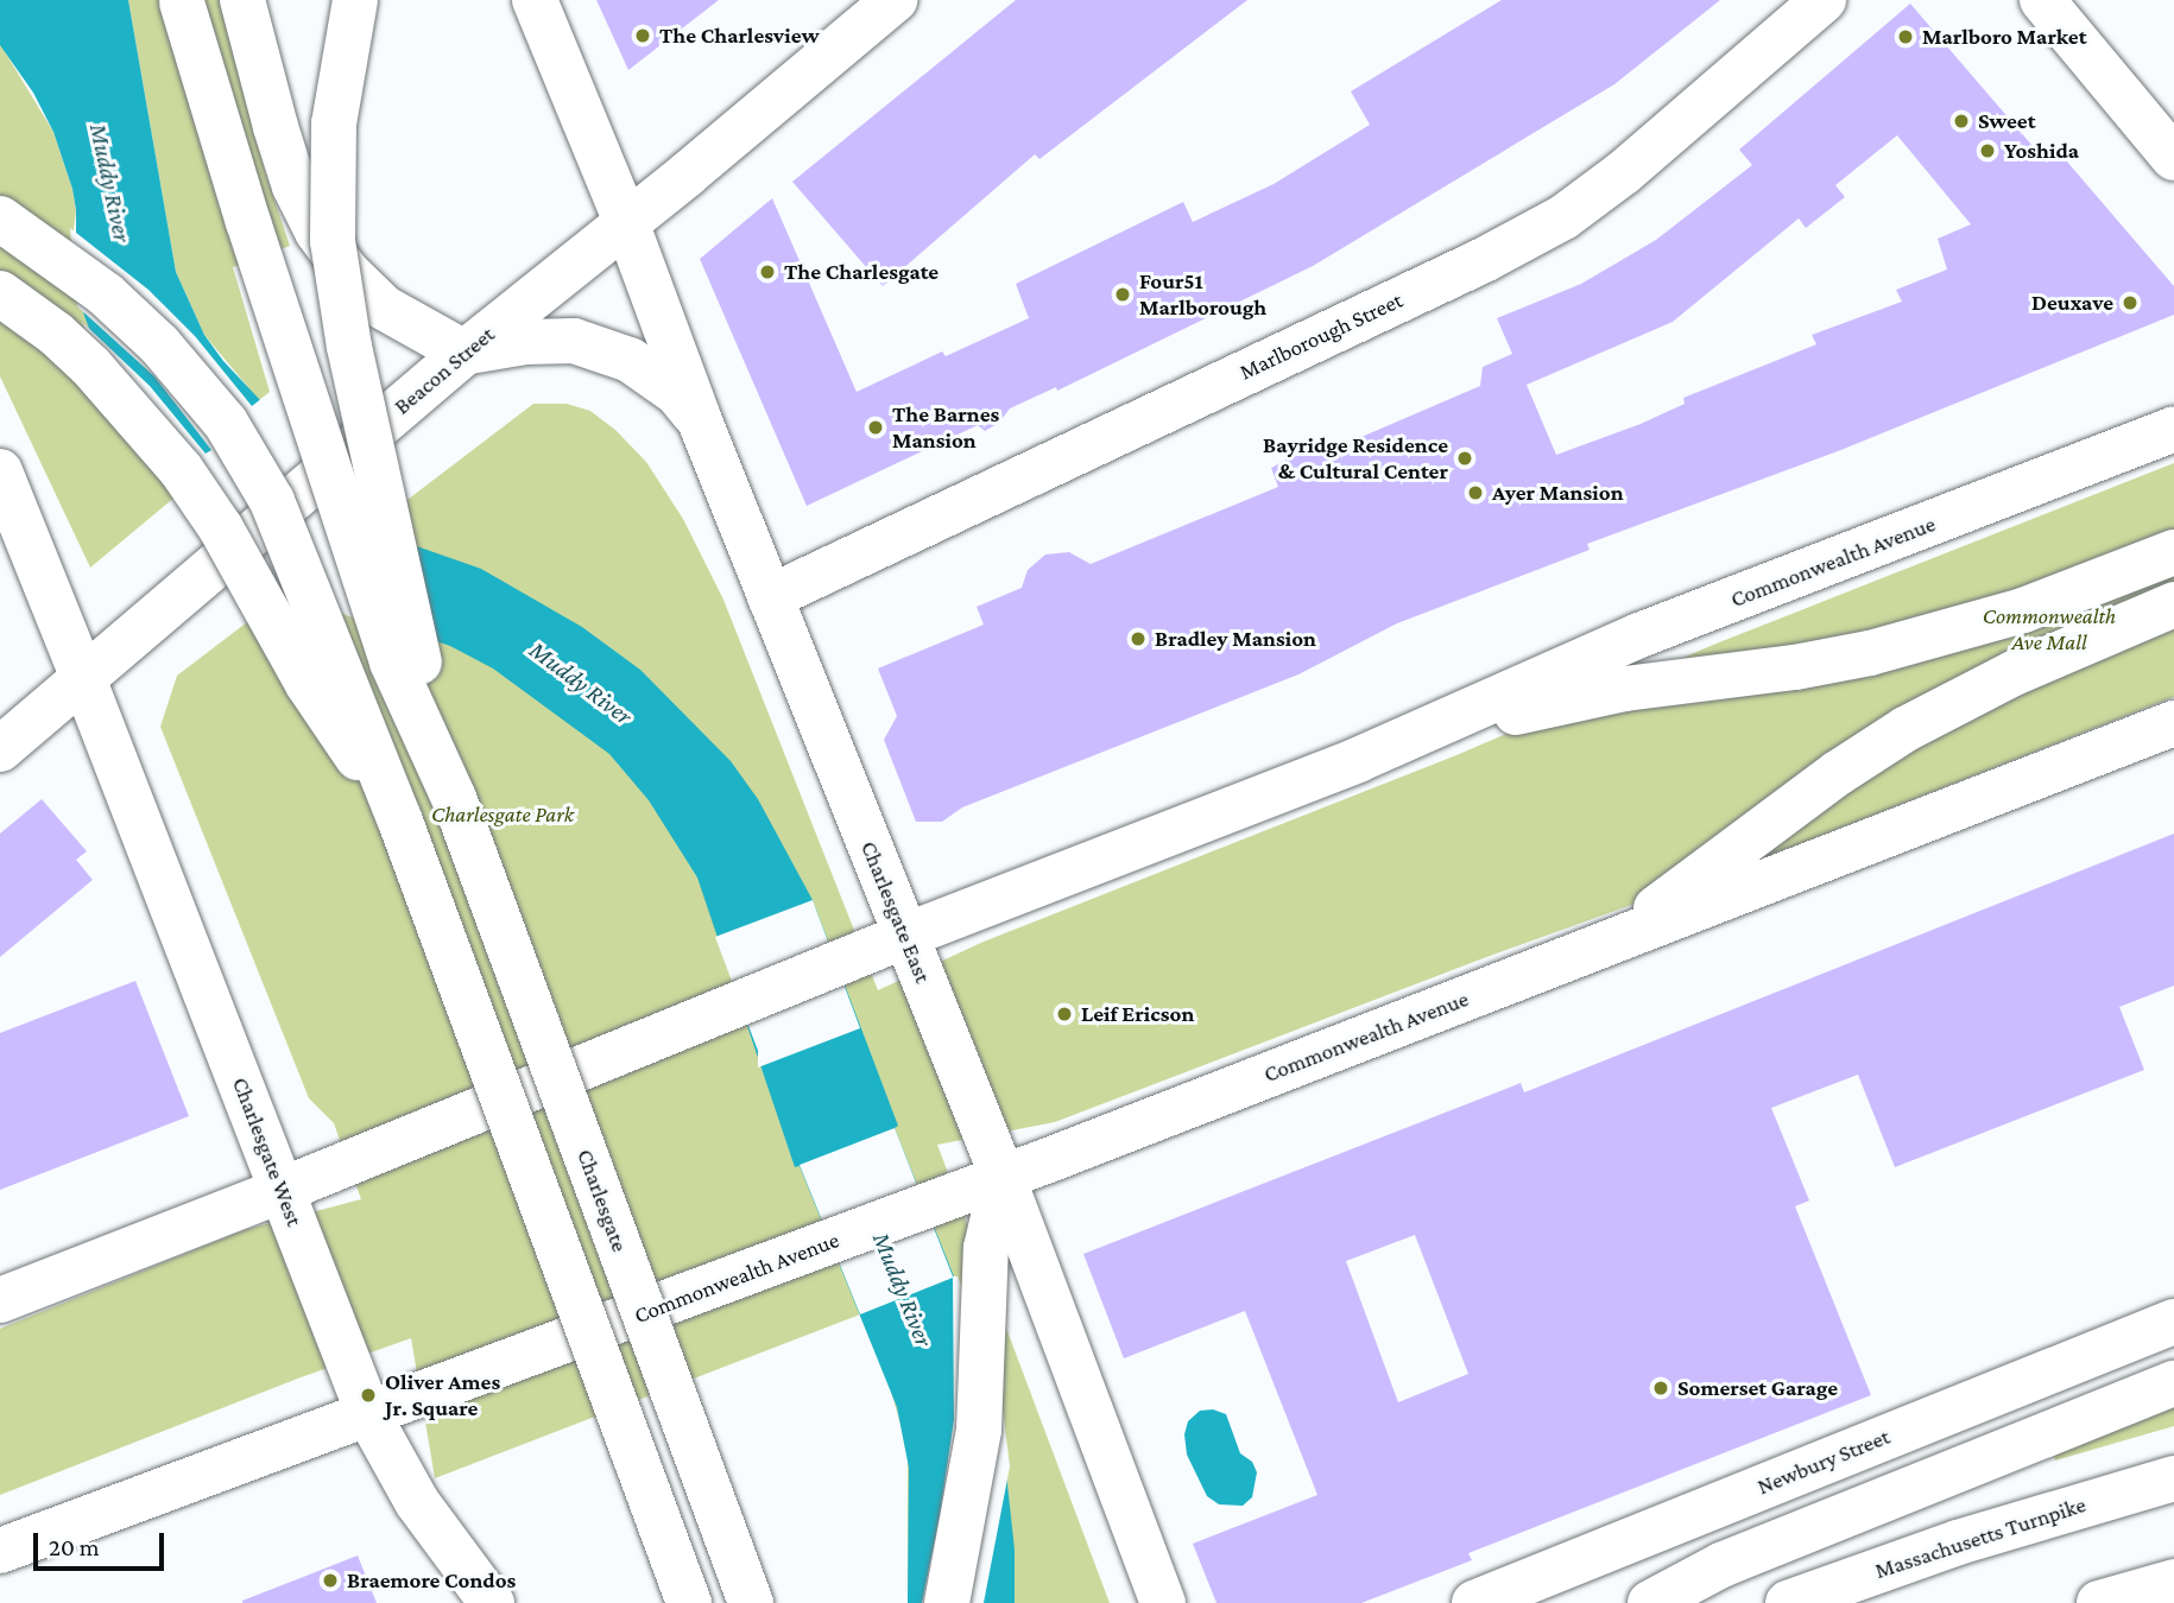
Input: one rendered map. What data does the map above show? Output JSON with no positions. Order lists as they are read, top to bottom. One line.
{"streets":{"main road":["Marlborough Street","Beacon Street","Commonwealth Avenue","Charlesgate East","Charlesgate West","Charlesgate","Newbury Street","Massachusetts Turnpike"]},"crossings":[["Marlborough Street","Charlesgate East"],["Beacon Street","Charlesgate East"],["Beacon Street","Charlesgate West"],["Commonwealth Avenue","Charlesgate East"],["Commonwealth Avenue","Charlesgate West"]],"water":["Muddy River"],"parks":["Commonwealth Ave Mall","Charlesgate Park"],"places":["The Charlesview","Marlboro Market","Sweet","Yoshida","The Charlesgate","Four51 Marlborough","Deuxave","The Barnes Mansion","Bayridge Residence & Cultural Center","Ayer Mansion","Bradley Mansion","Leif Ericson","Somerset Garage","Oliver Ames Jr. Square","Braemore Condos"],"scale_bar":"20 m"}
